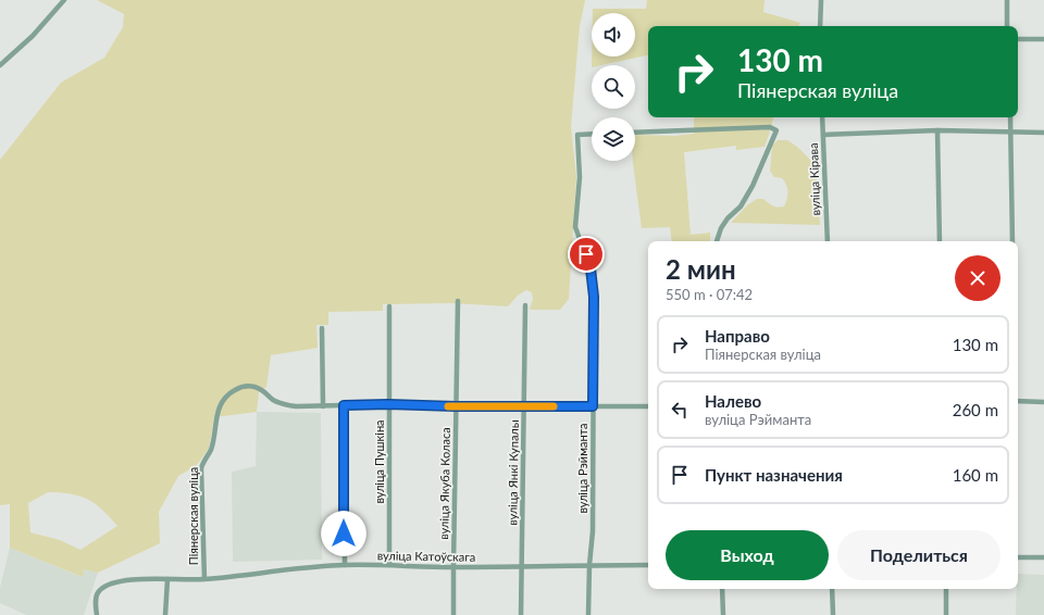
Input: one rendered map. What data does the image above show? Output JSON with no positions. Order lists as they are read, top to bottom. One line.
{"streets":{"street":["вуліца Кірава","вуліца Пушкіна","вуліца Рэйманта","вуліца Янкі Купалы","вуліца Якуба Коласа","Піянерская вуліца","вуліца Катоўскага"]},"crossings":[["вуліца Пушкіна","Піянерская вуліца"],["вуліца Пушкіна","вуліца Катоўскага"],["вуліца Рэйманта","Піянерская вуліца"],["вуліца Рэйманта","вуліца Катоўскага"],["вуліца Янкі Купалы","Піянерская вуліца"],["вуліца Янкі Купалы","вуліца Катоўскага"],["вуліца Якуба Коласа","Піянерская вуліца"],["вуліца Якуба Коласа","вуліца Катоўскага"],["Піянерская вуліца","вуліца Катоўскага"]],"page":{"turn":["130 m","Піянерская вуліца"],"heading":["2 мин","550 m · 07:42"],"list":[{"name":"Направо","note":"Піянерская вуліца","value":"130 m"},{"name":"Налево","note":"вуліца Рэйманта","value":"260 m"},{"name":"Пункт назначения","value":"160 m"}],"buttons":["Выход","Поделиться"]}}
